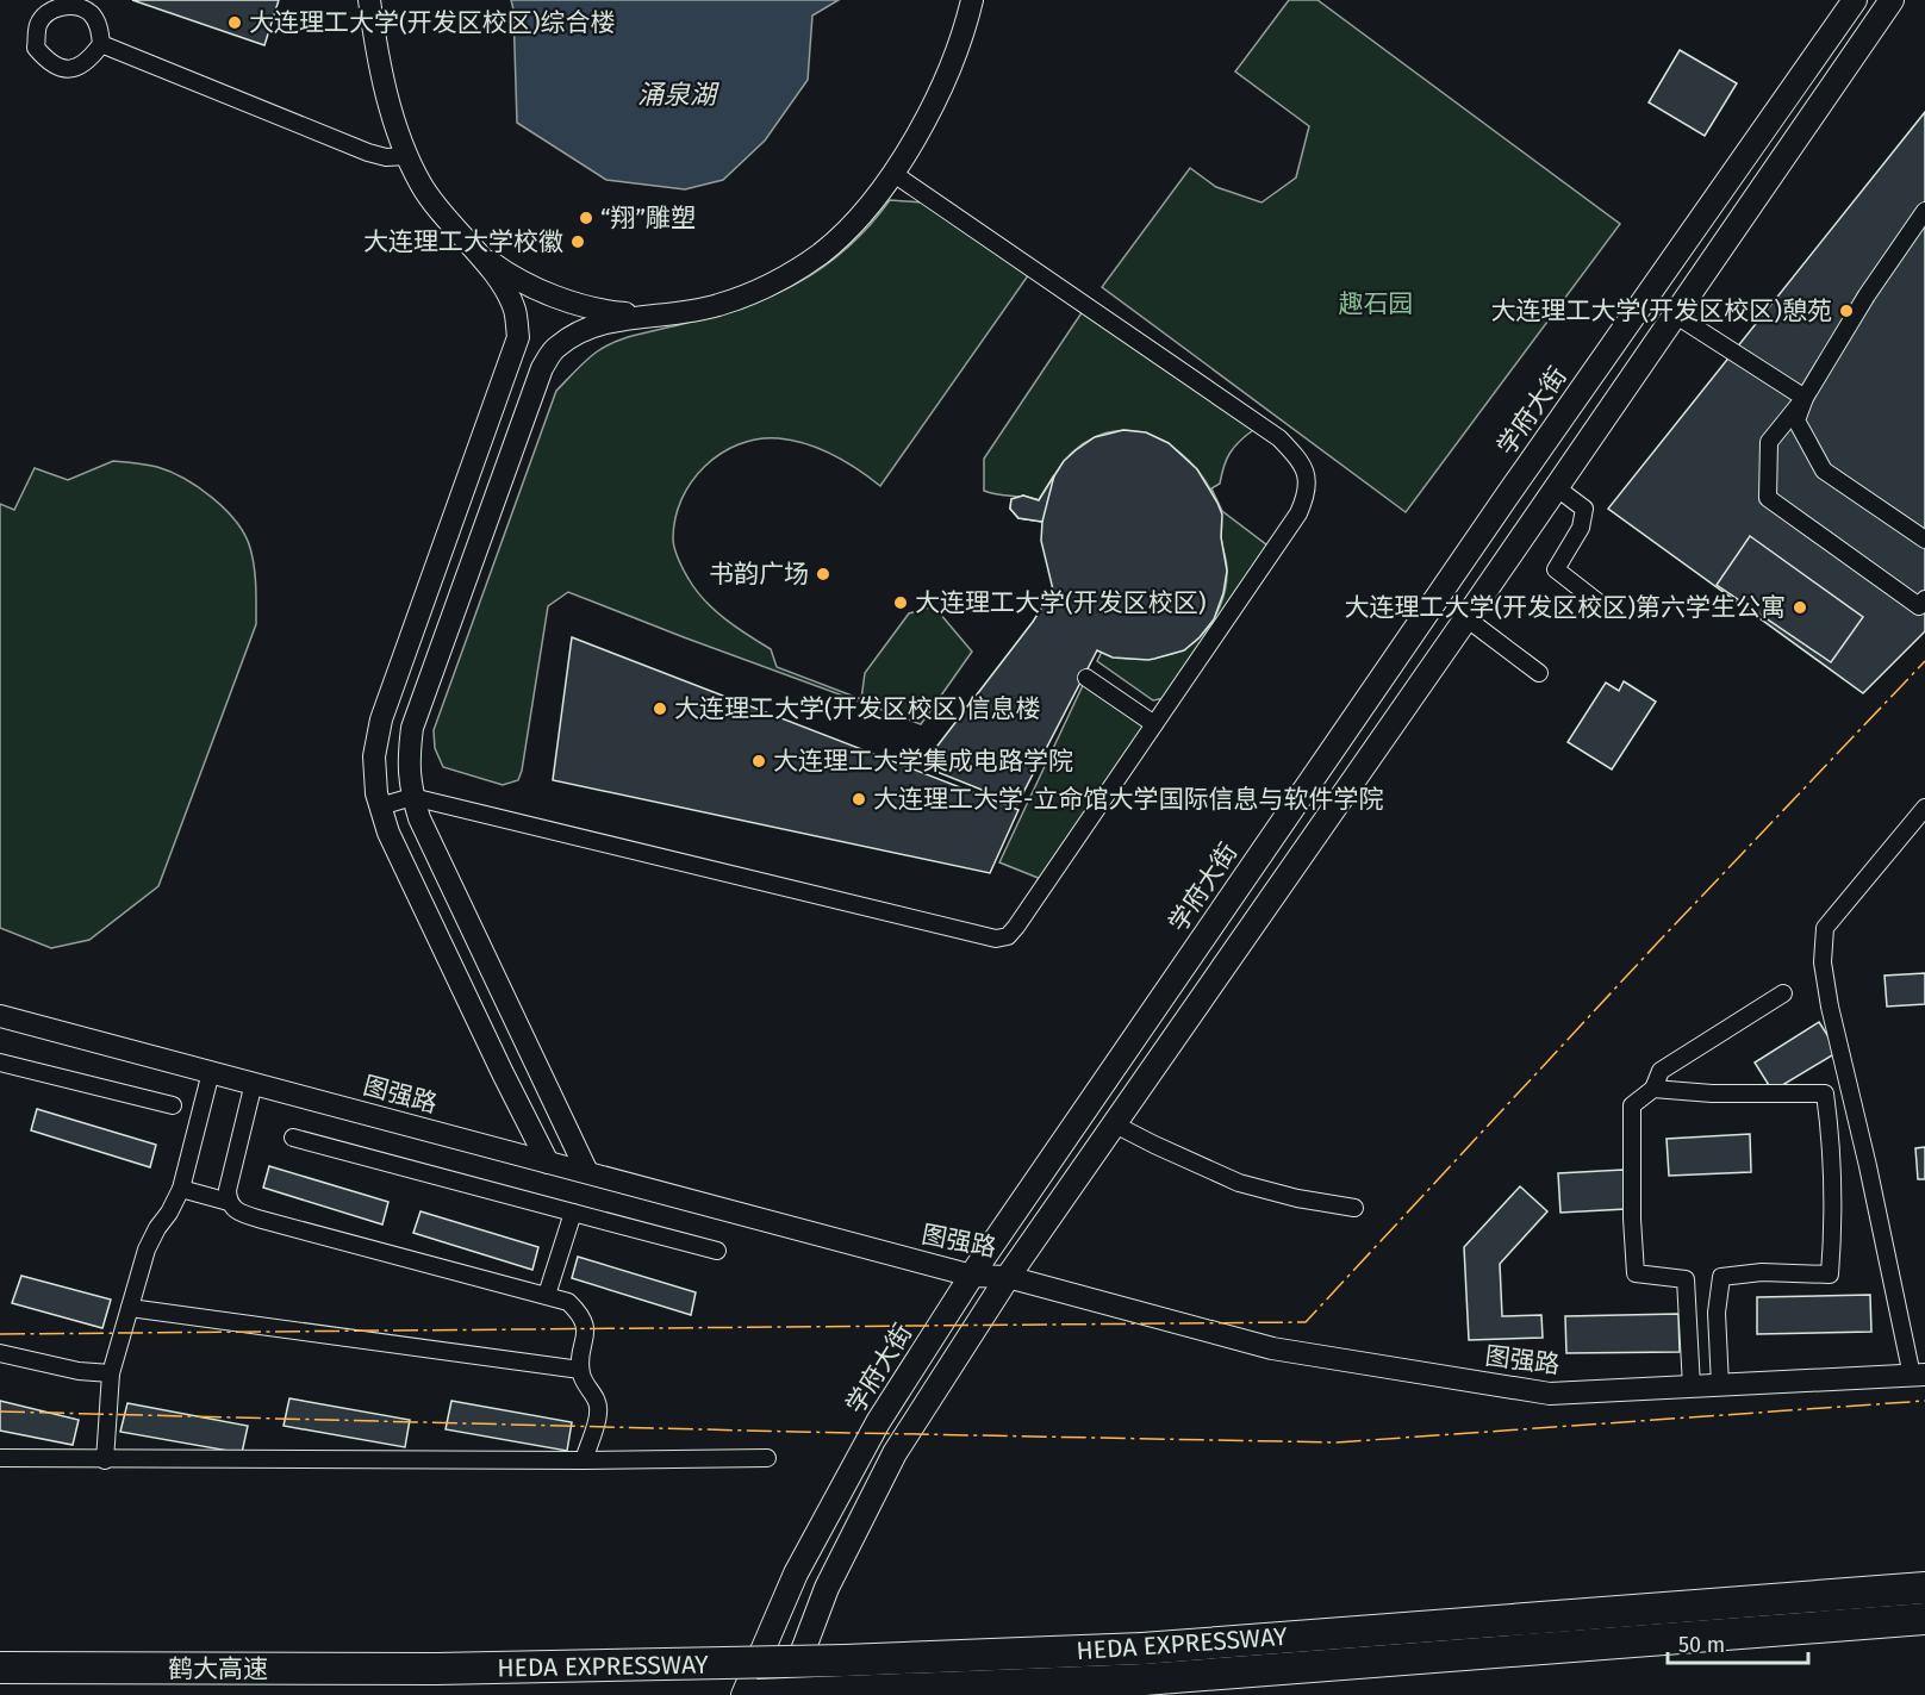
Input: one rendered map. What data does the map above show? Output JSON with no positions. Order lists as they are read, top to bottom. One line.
{"streets":{"highway":["HEDA EXPRESSWAY","鹤大高速"],"main road":["学府大街"],"street":["图强路"]},"crossings":[["学府大街","图强路"],["HEDA EXPRESSWAY","鹤大高速"]],"water":["涌泉湖"],"parks":["趣石园"],"places":["大连理工大学(开发区校区)综合楼","“翔”雕塑","大连理工大学校徽","大连理工大学(开发区校区)憩苑","书韵广场","大连理工大学(开发区校区)","大连理工大学(开发区校区)第六学生公寓","大连理工大学(开发区校区)信息楼","大连理工大学集成电路学院","大连理工大学-立命馆大学国际信息与软件学院"],"scale_bar":"50 m"}
